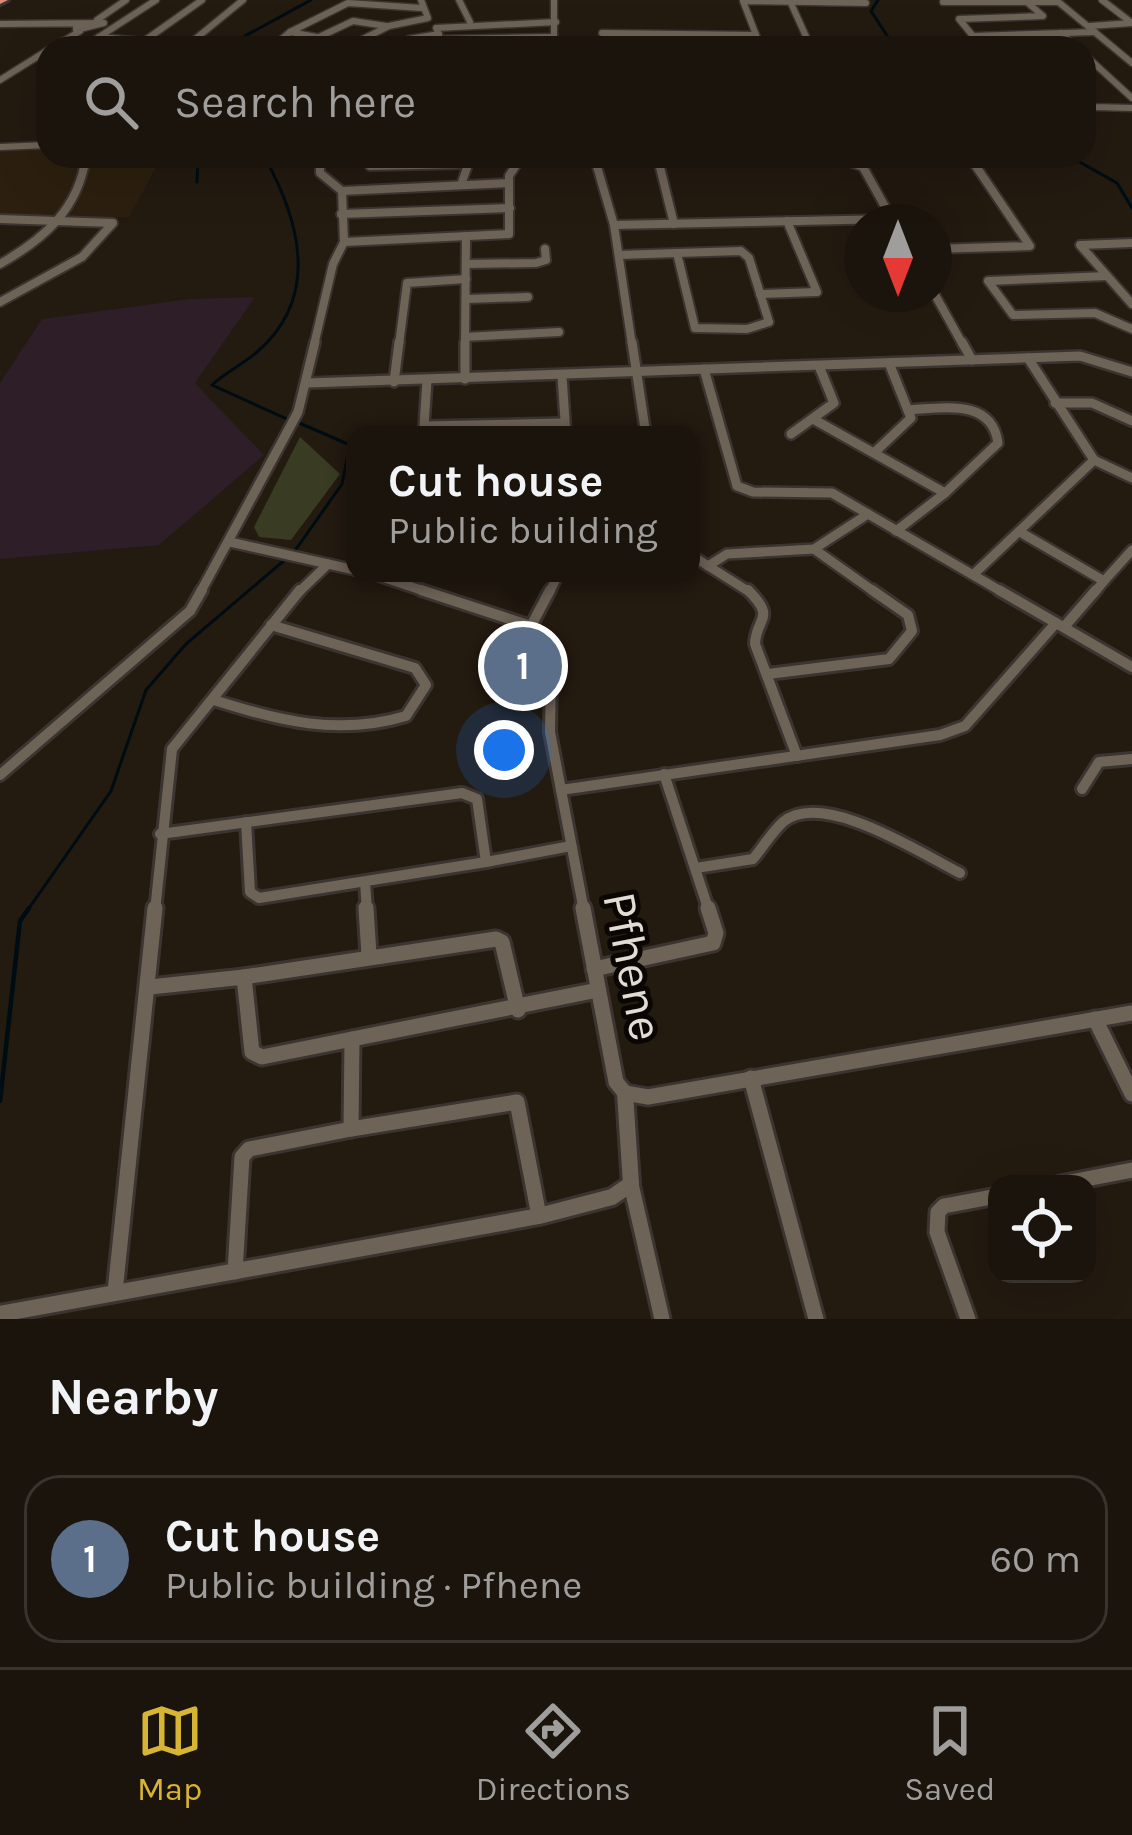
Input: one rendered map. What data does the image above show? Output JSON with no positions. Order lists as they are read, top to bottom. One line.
{"streets":{"street":["Pfhene"]},"north":"bottom","page":{"search":"Search here","popup":["Cut house","Public building"],"pins":"1","heading":"Nearby","list":[{"mark":"1","name":"Cut house","note":"Public building · Pfhene","value":"60 m"}],"nav":["Map","Directions","Saved"]}}
